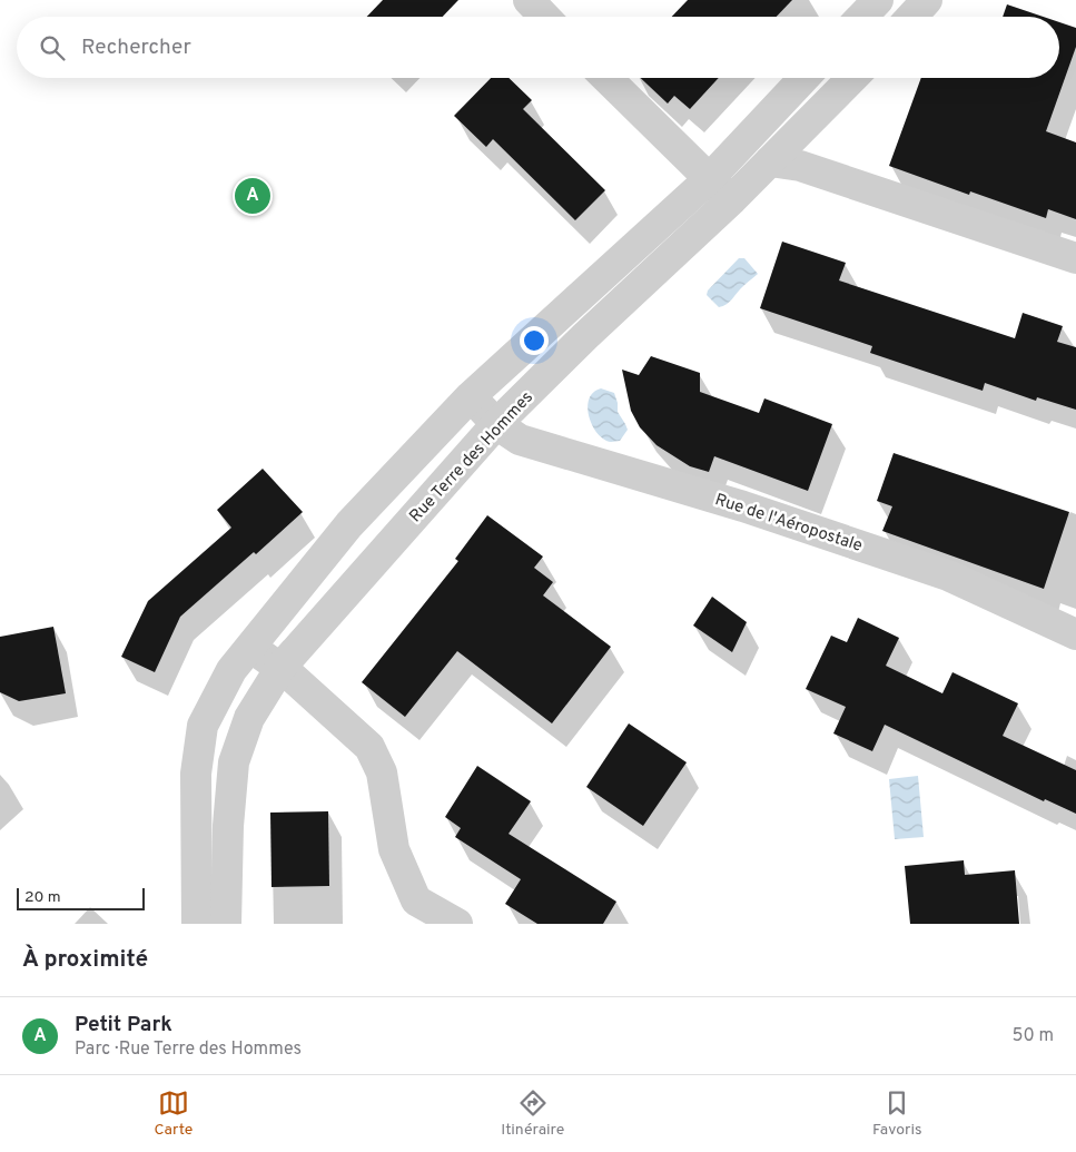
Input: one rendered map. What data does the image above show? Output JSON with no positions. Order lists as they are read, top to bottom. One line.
{"streets":{"street":["Rue Terre des Hommes","Rue de l'Aéropostale"]},"crossings":[["Rue Terre des Hommes","Rue de l'Aéropostale"]],"scale_bar":"20 m","page":{"search":"Rechercher","pins":"A","scale":"20 m","heading":"À proximité","list":[{"mark":"A","name":"Petit Park","note":"Parc · Rue Terre des Hommes","value":"50 m"}],"nav":["Carte","Itinéraire","Favoris"]}}
